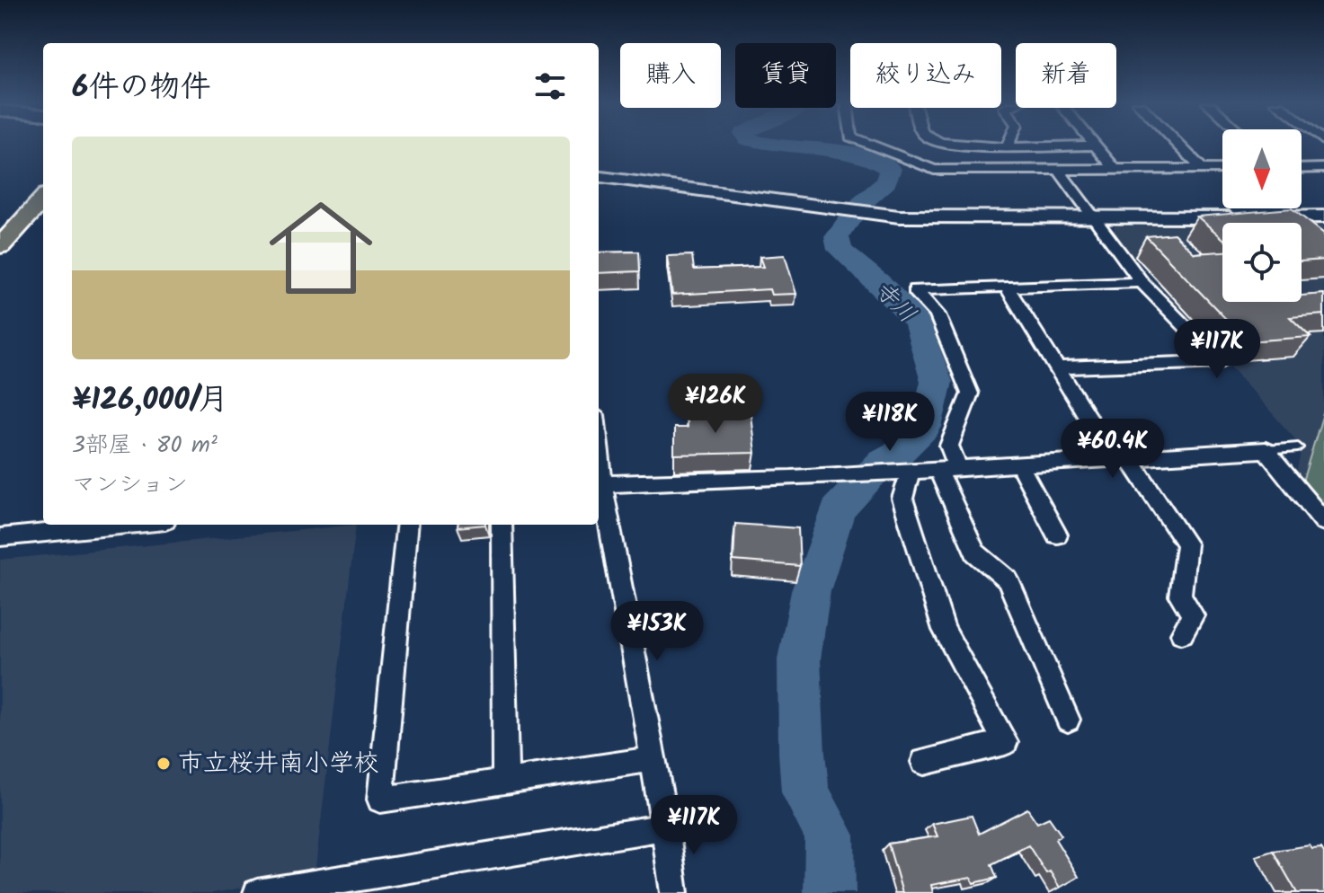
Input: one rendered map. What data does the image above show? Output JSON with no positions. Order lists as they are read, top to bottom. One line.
{"water":["寺川"],"places":["市立桜井南小学校"],"north":"bottom","page":{"chip":["購入","賃貸","絞り込み","新着"],"heading":"6件の物件","list":[{"name":"¥126,000/月","note":"3部屋 · 80 m² · マンション"}],"price":["¥117K","¥126K","¥118K","¥60.4K","¥153K","¥117K"]}}
